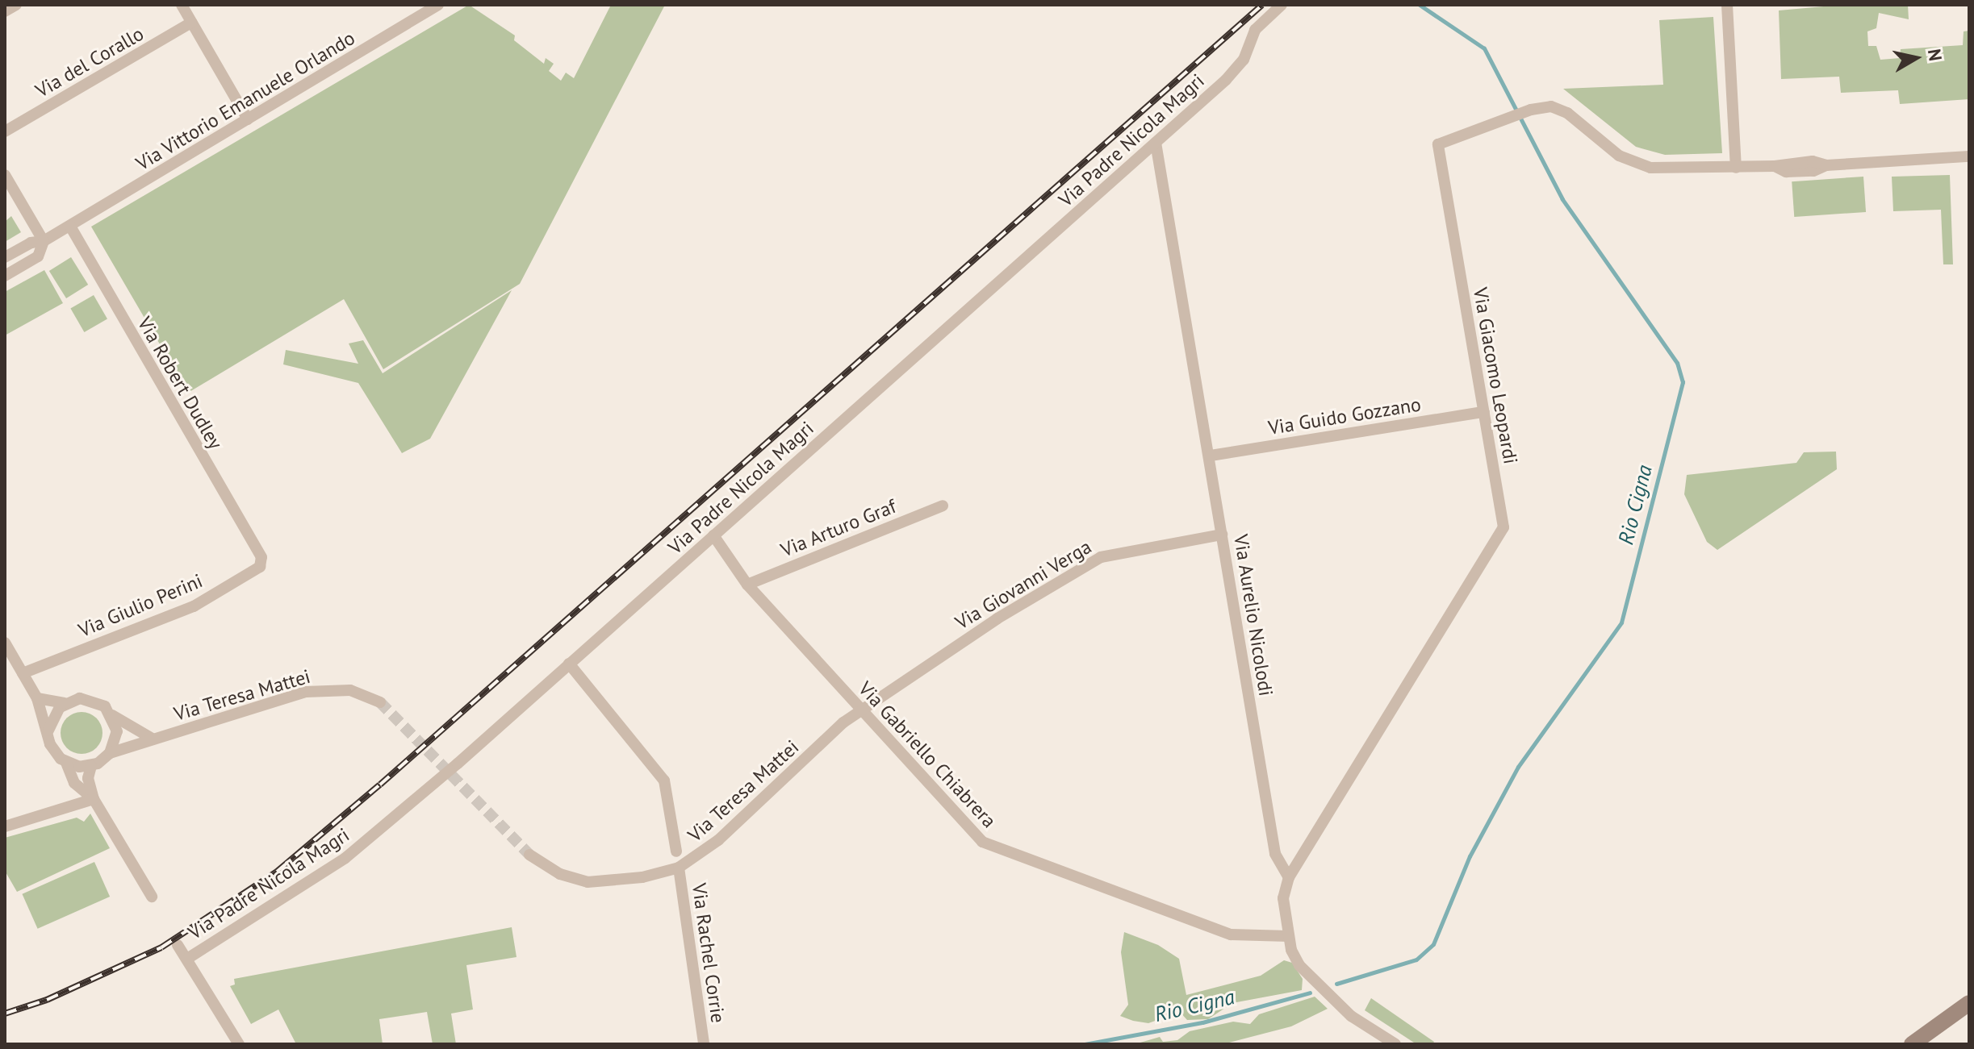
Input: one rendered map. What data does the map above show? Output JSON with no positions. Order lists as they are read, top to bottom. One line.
{"streets":{"street":["Via del Corallo","Via Vittorio Emanuele Orlando","Via Padre Nicola Magri","Via Giacomo Leopardi","Via Robert Dudley","Via Guido Gozzano","Via Arturo Graf","Via Giovanni Verga","Via Giulio Perini","Via Aurelio Nicolodi","Via Teresa Mattei","Via Gabriello Chiabrera","Via Rachel Corrie"]},"crossings":[["Via Vittorio Emanuele Orlando","Via Robert Dudley"],["Via Padre Nicola Magri","Via Aurelio Nicolodi"],["Via Padre Nicola Magri","Via Gabriello Chiabrera"],["Via Giacomo Leopardi","Via Guido Gozzano"],["Via Giacomo Leopardi","Via Aurelio Nicolodi"],["Via Robert Dudley","Via Giulio Perini"],["Via Guido Gozzano","Via Aurelio Nicolodi"],["Via Arturo Graf","Via Gabriello Chiabrera"],["Via Giovanni Verga","Via Aurelio Nicolodi"],["Via Giovanni Verga","Via Teresa Mattei"],["Via Giovanni Verga","Via Gabriello Chiabrera"],["Via Teresa Mattei","Via Gabriello Chiabrera"],["Via Teresa Mattei","Via Rachel Corrie"]],"water":["Rio Cigna"],"north":"right"}
